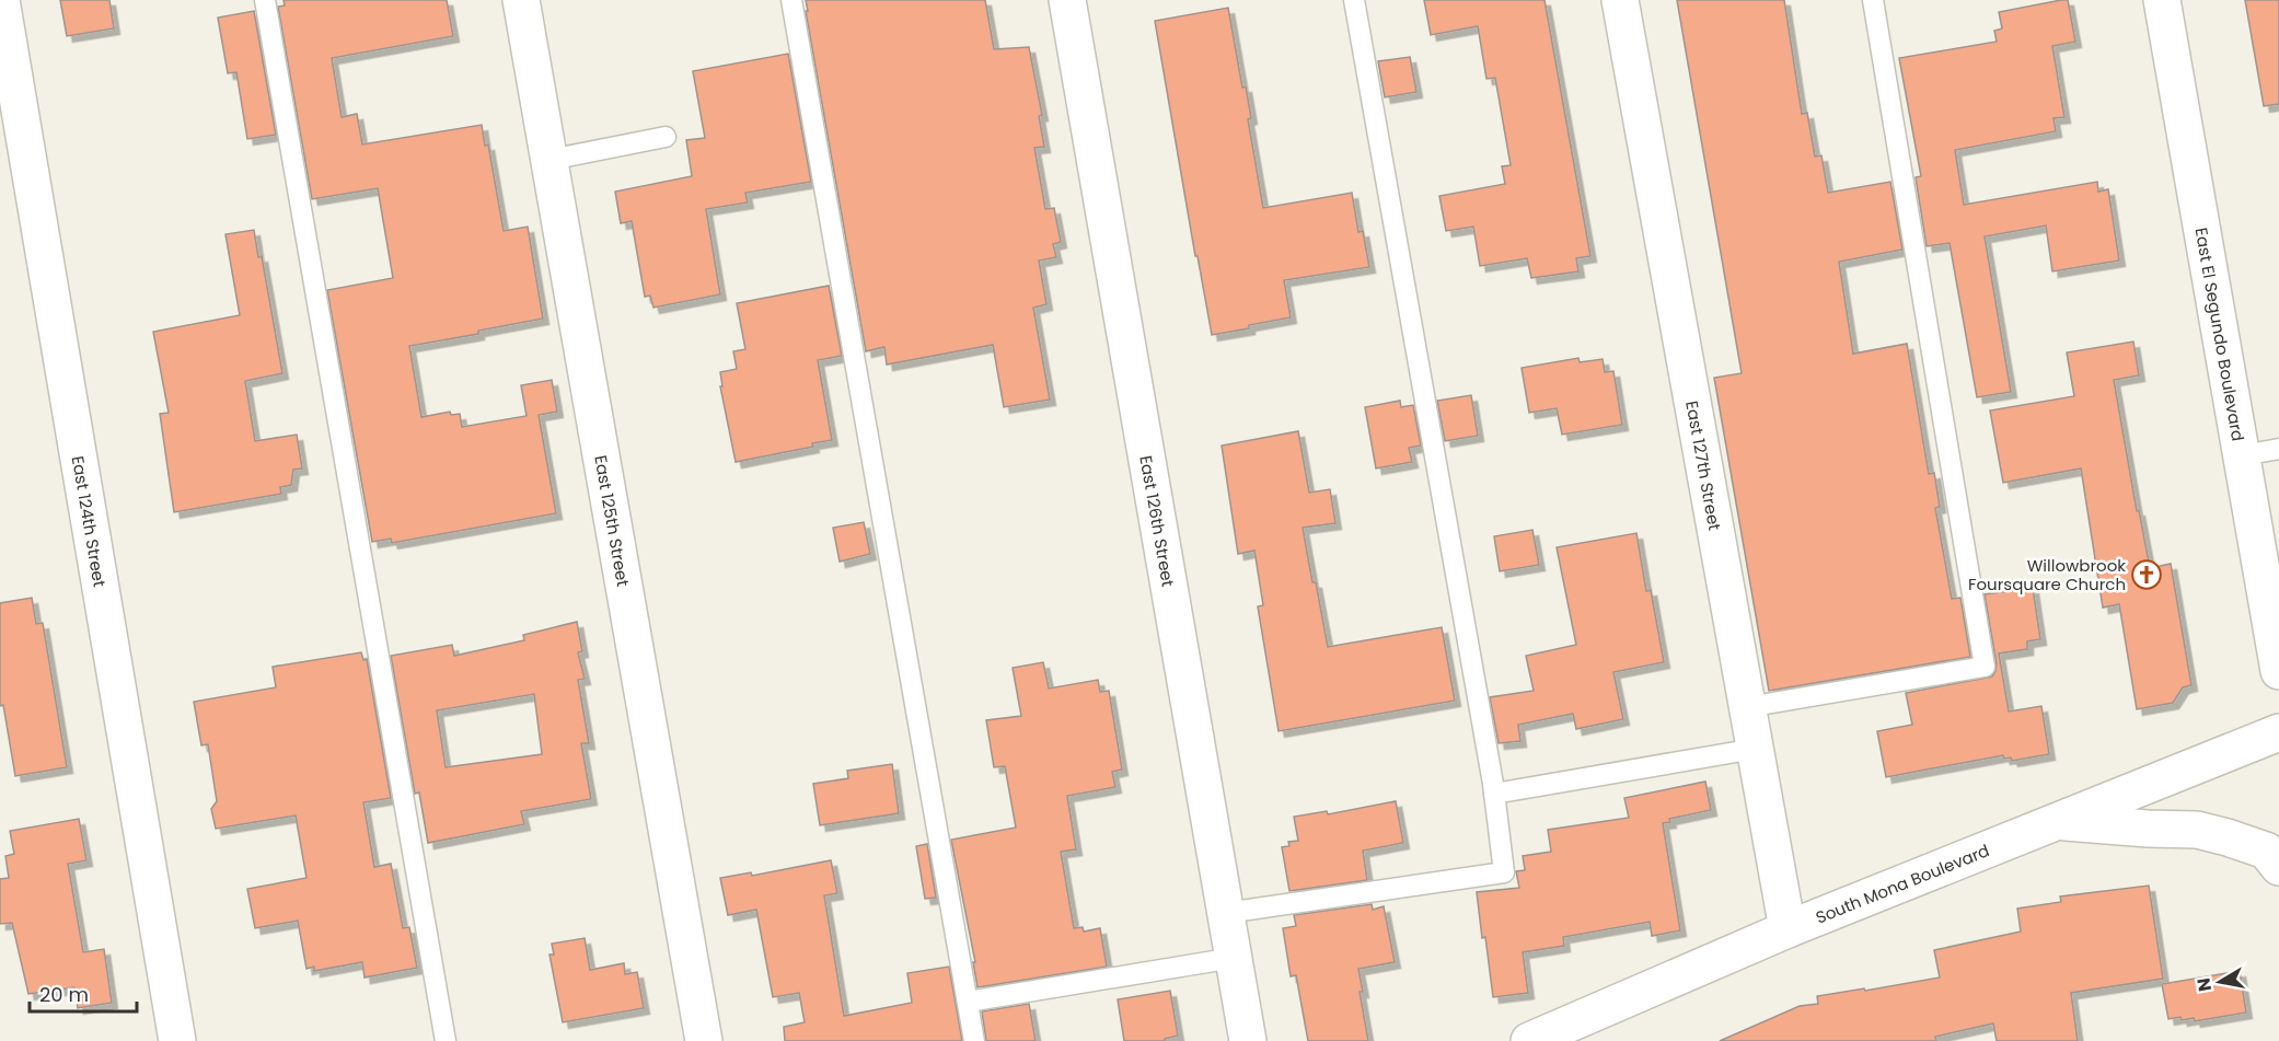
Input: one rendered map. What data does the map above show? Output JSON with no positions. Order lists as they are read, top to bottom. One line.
{"streets":{"street":["East El Segundo Boulevard","East 127th Street","East 124th Street","East 125th Street","East 126th Street","South Mona Boulevard"]},"crossings":[["East 127th Street","South Mona Boulevard"]],"places":{"church":["Willowbrook Foursquare Church"]},"scale_bar":"20 m","north":"left"}
